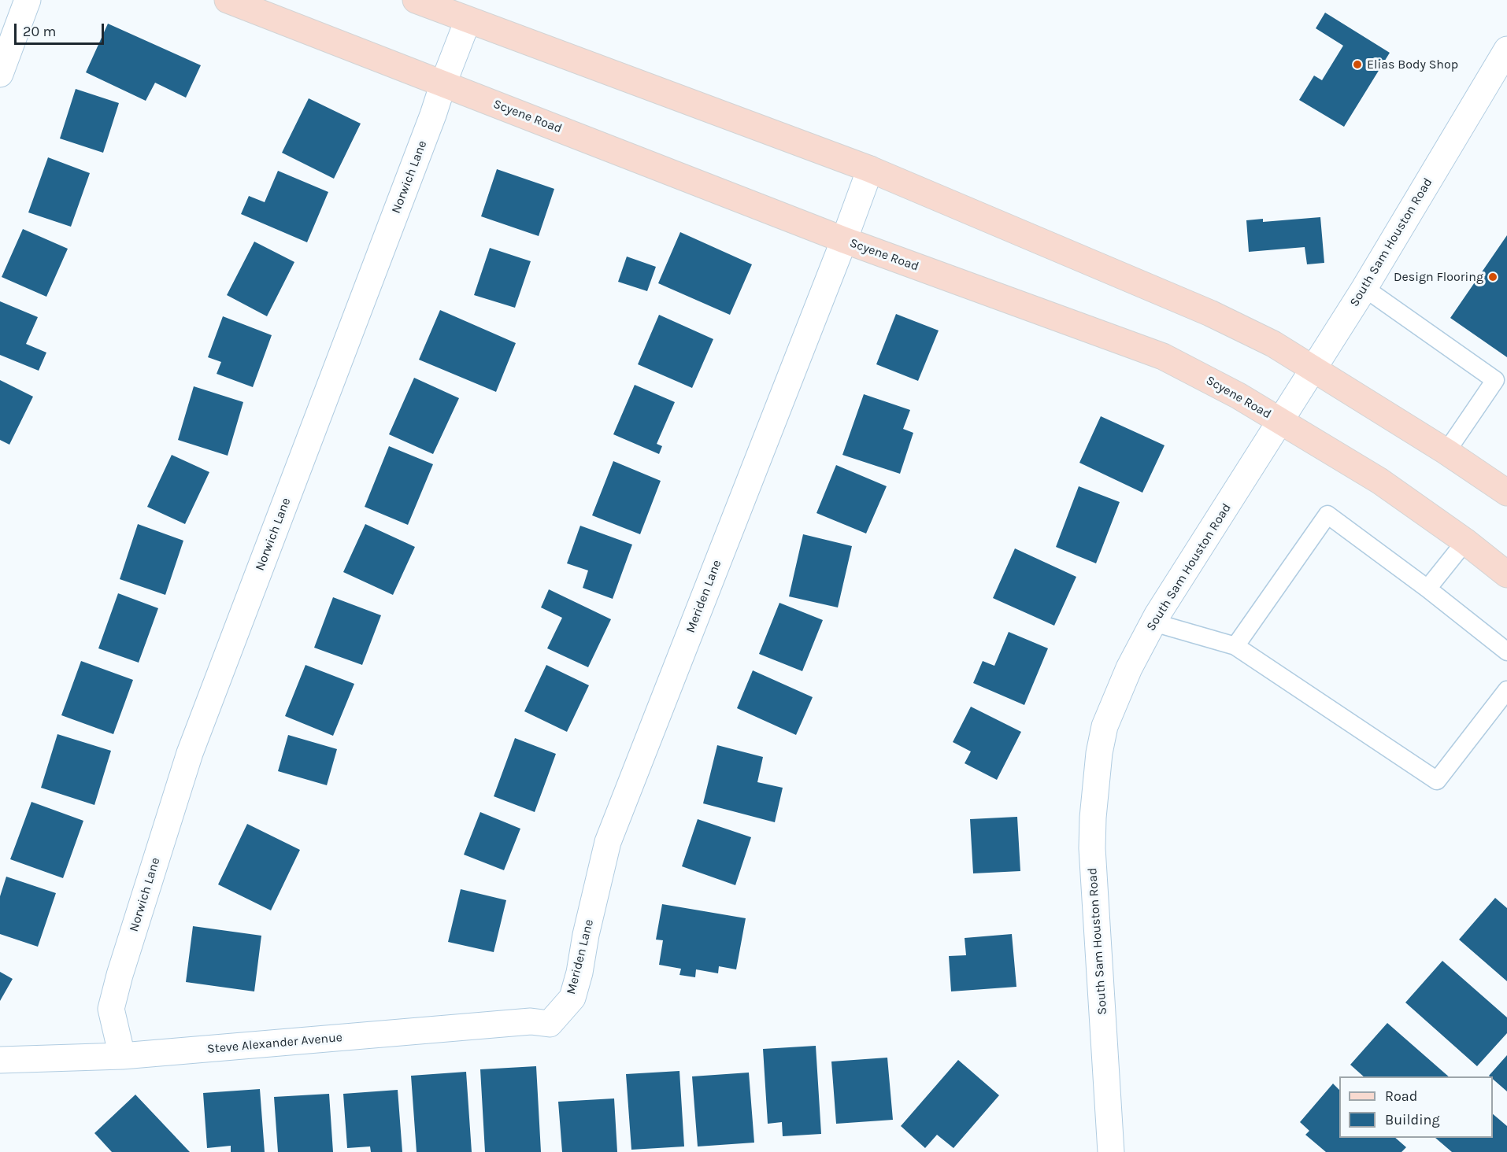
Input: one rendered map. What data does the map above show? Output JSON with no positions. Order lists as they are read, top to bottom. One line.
{"streets":{"main road":["Scyene Road"],"street":["Norwich Lane","South Sam Houston Road","Meriden Lane","Steve Alexander Avenue"]},"crossings":[["Scyene Road","Norwich Lane"],["Scyene Road","South Sam Houston Road"],["Scyene Road","Meriden Lane"],["Norwich Lane","Steve Alexander Avenue"],["Meriden Lane","Steve Alexander Avenue"]],"places":["Elias Body Shop","Design Flooring"],"legend":["Road","Building"],"scale_bar":"20 m"}
